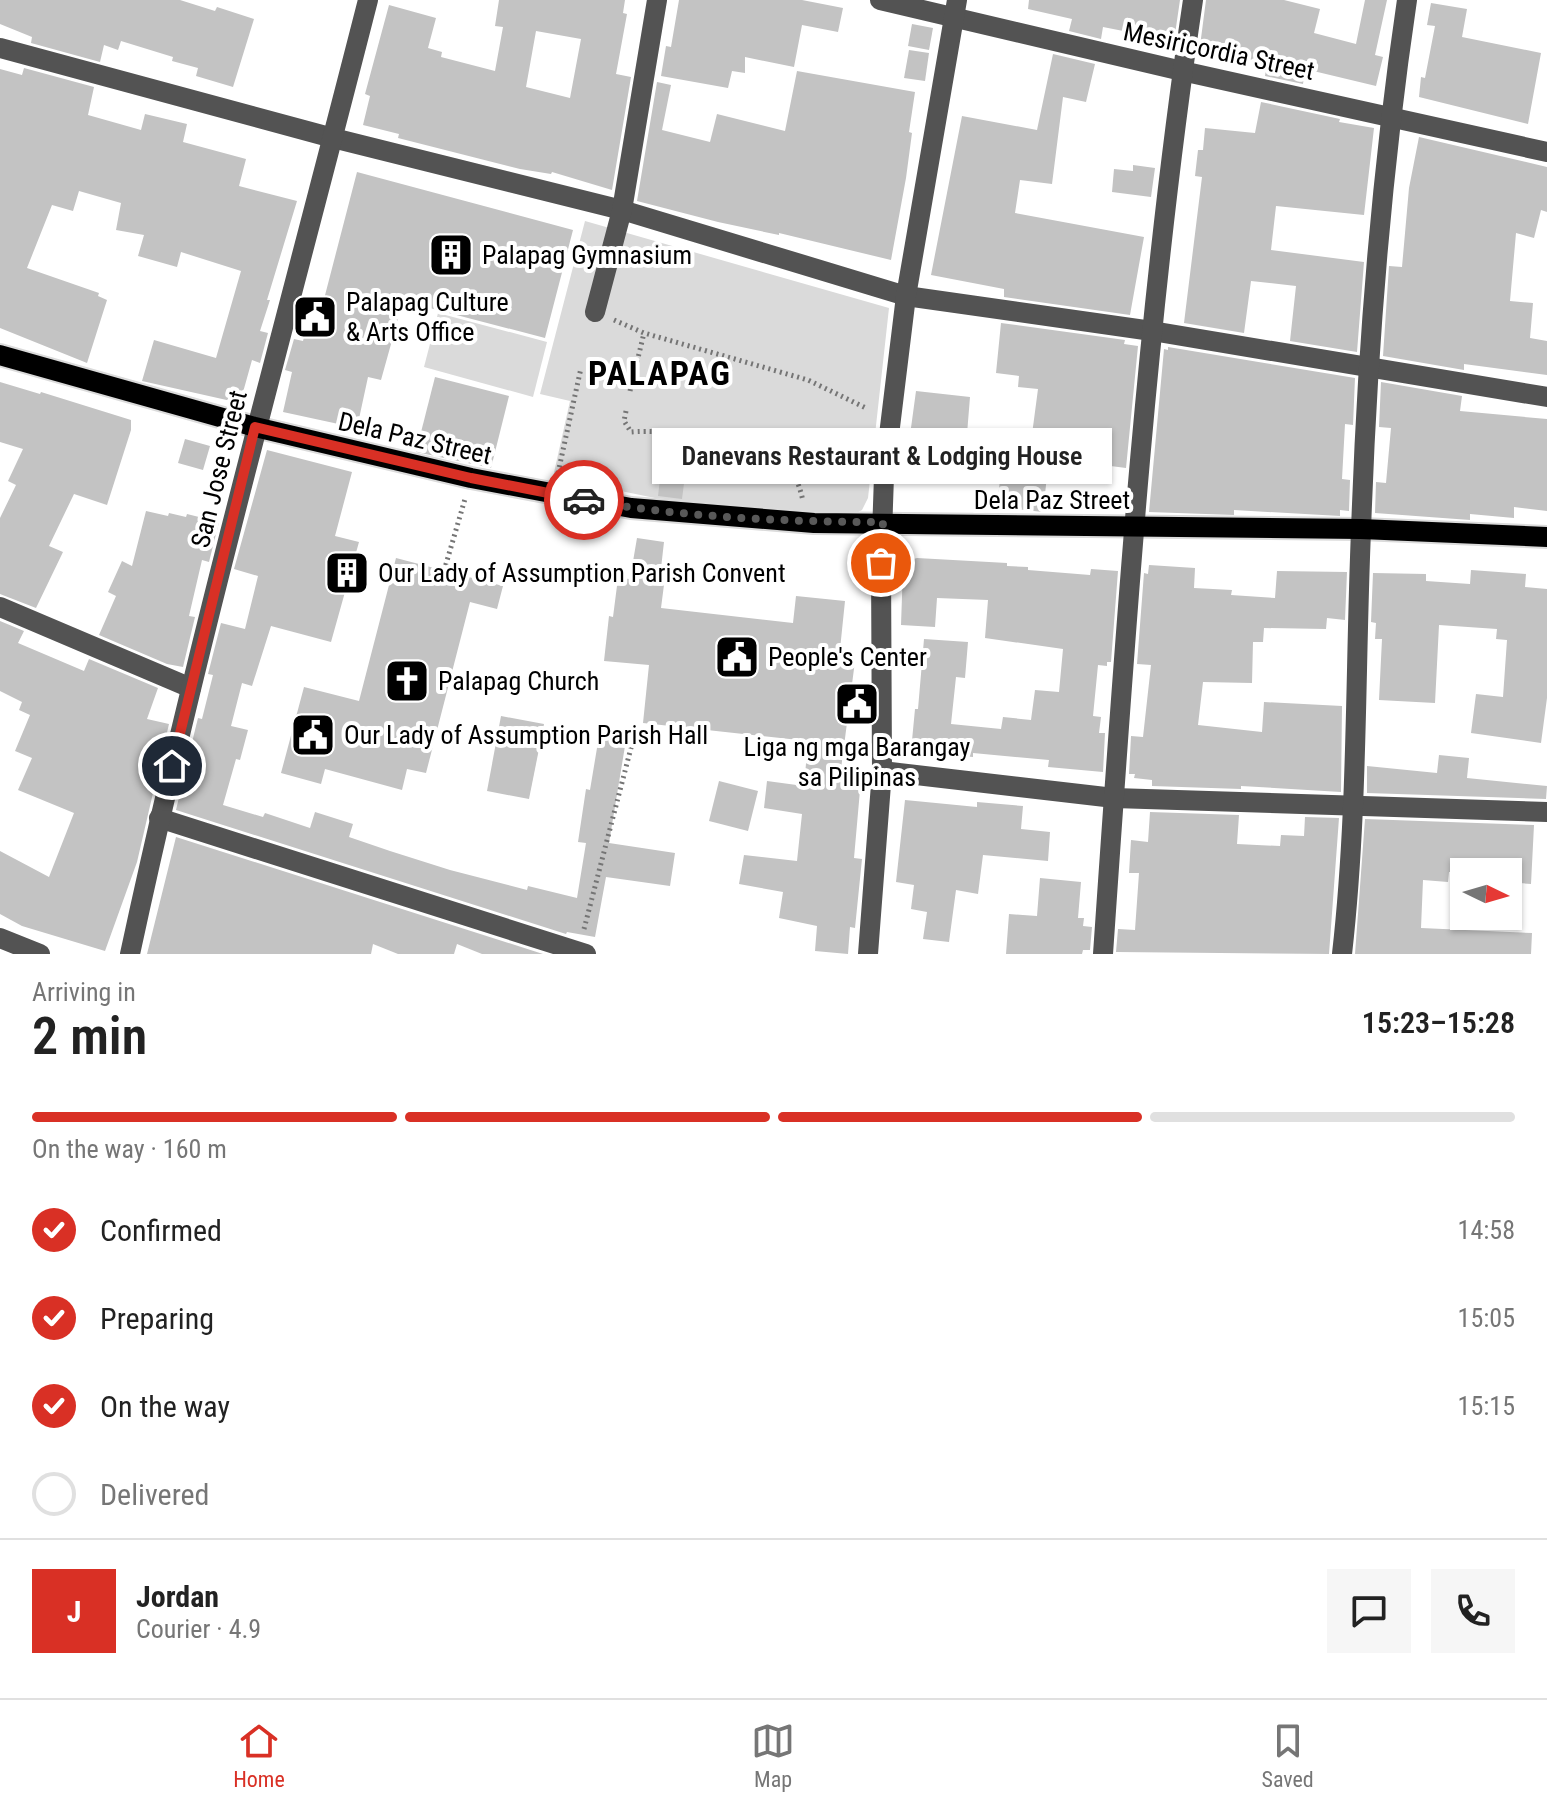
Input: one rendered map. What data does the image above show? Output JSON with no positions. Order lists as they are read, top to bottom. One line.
{"streets":{"main road":["Dela Paz Street"],"street":["Mesiricordia Street","San Jose Street"]},"crossings":[["Dela Paz Street","San Jose Street"]],"districts":["PALAPAG"],"places":{"building":["Palapag Gymnasium","Our Lady of Assumption Parish Convent"],"public building":["Palapag Culture & Arts Office","People's Center","Liga ng mga Barangay sa Pilipinas","Our Lady of Assumption Parish Hall"],"other":["Danevans Restaurant & Lodging House"],"church":["Palapag Church"]},"north":"right","page":{"bubble":"Danevans Restaurant & Lodging House","heading":["2 min","Arriving in","15:23–15:28"],"panel":["Jordan","Courier · 4.9"],"bar":"On the way · 160 m","list":[["Confirmed","14:58"],["Preparing","15:05"],["On the way","15:15"],"Delivered"],"round":"J","tabs":["Home","Map","Saved"]}}
